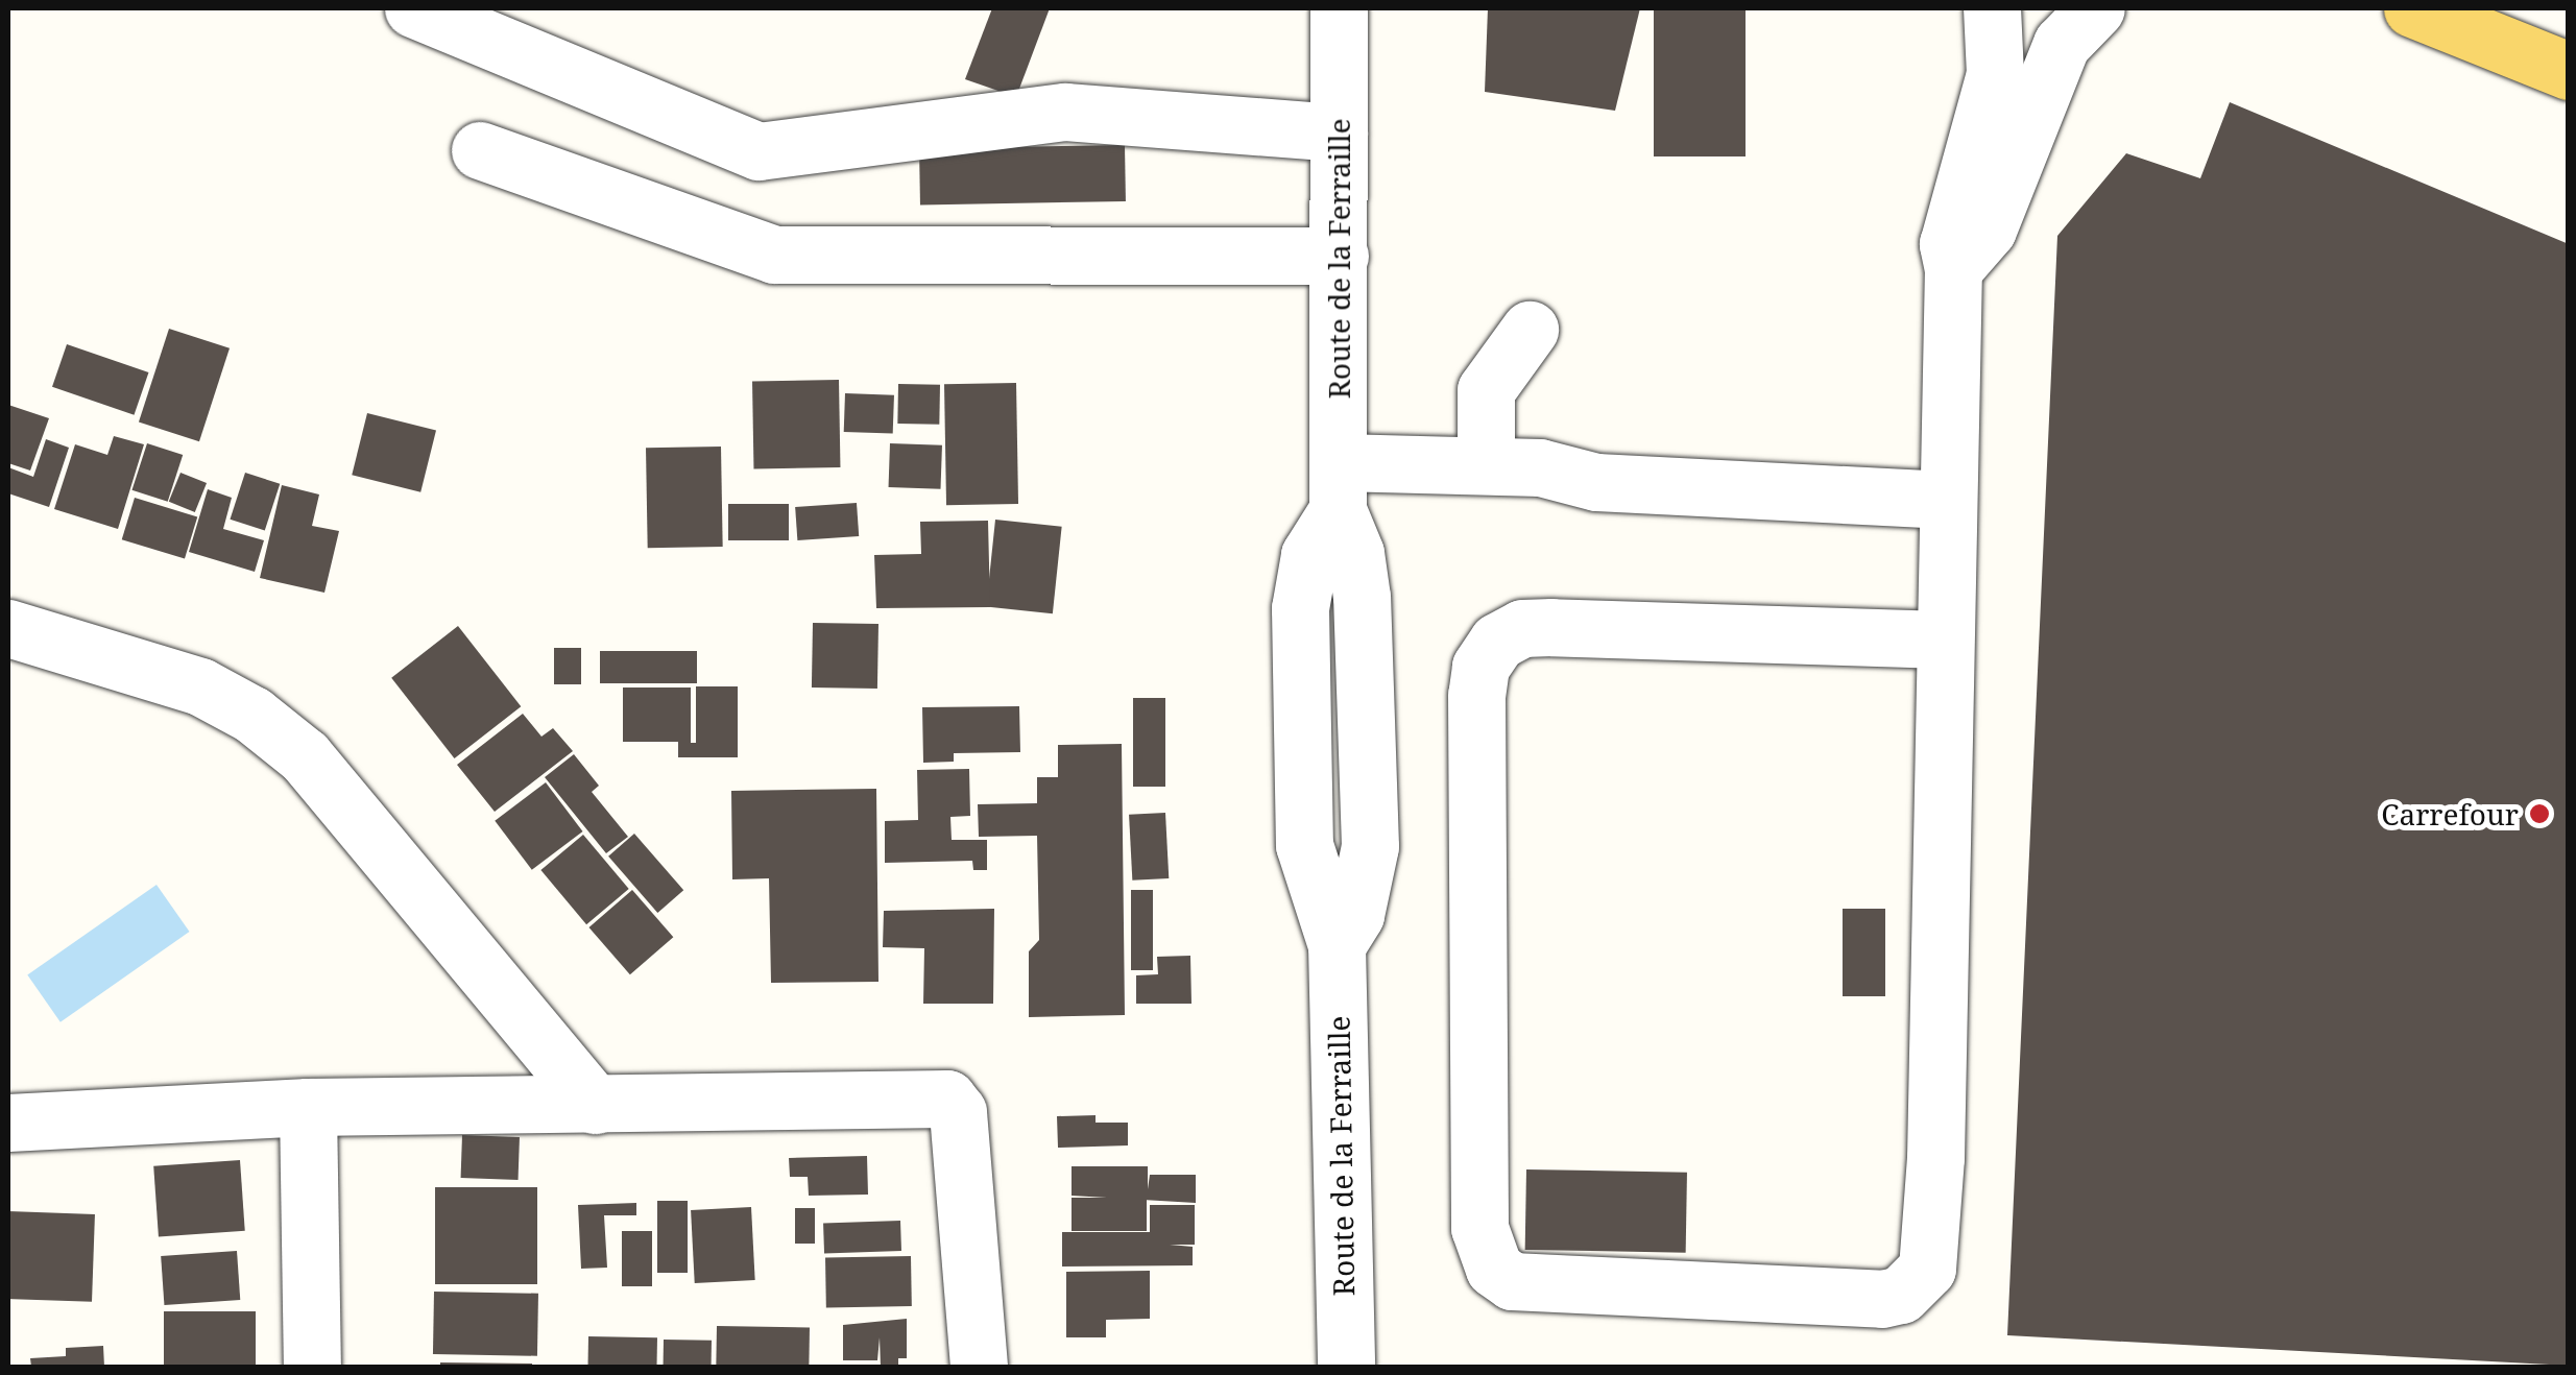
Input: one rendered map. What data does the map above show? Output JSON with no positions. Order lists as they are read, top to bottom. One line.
{"streets":{"street":["Route de la Ferraille"]},"places":["Carrefour"]}
